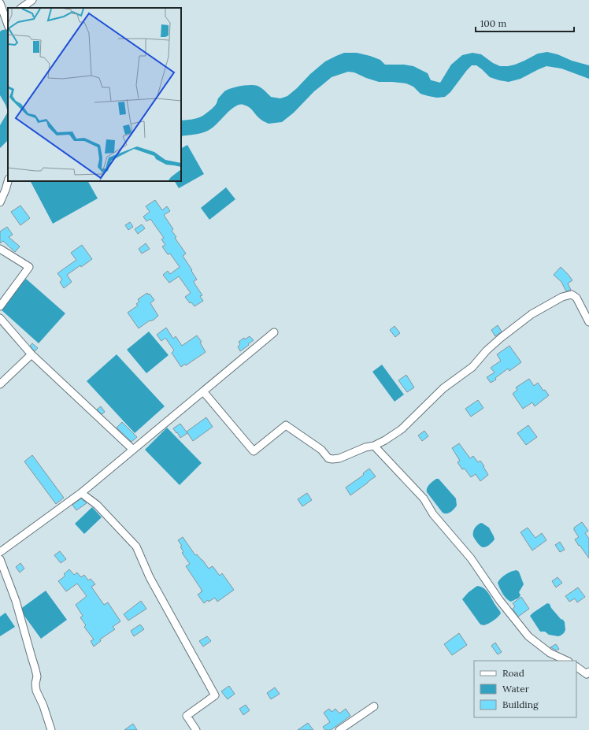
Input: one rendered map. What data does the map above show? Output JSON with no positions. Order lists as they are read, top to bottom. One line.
{"legend":["Road","Water","Building"],"scale_bar":"100 m"}
